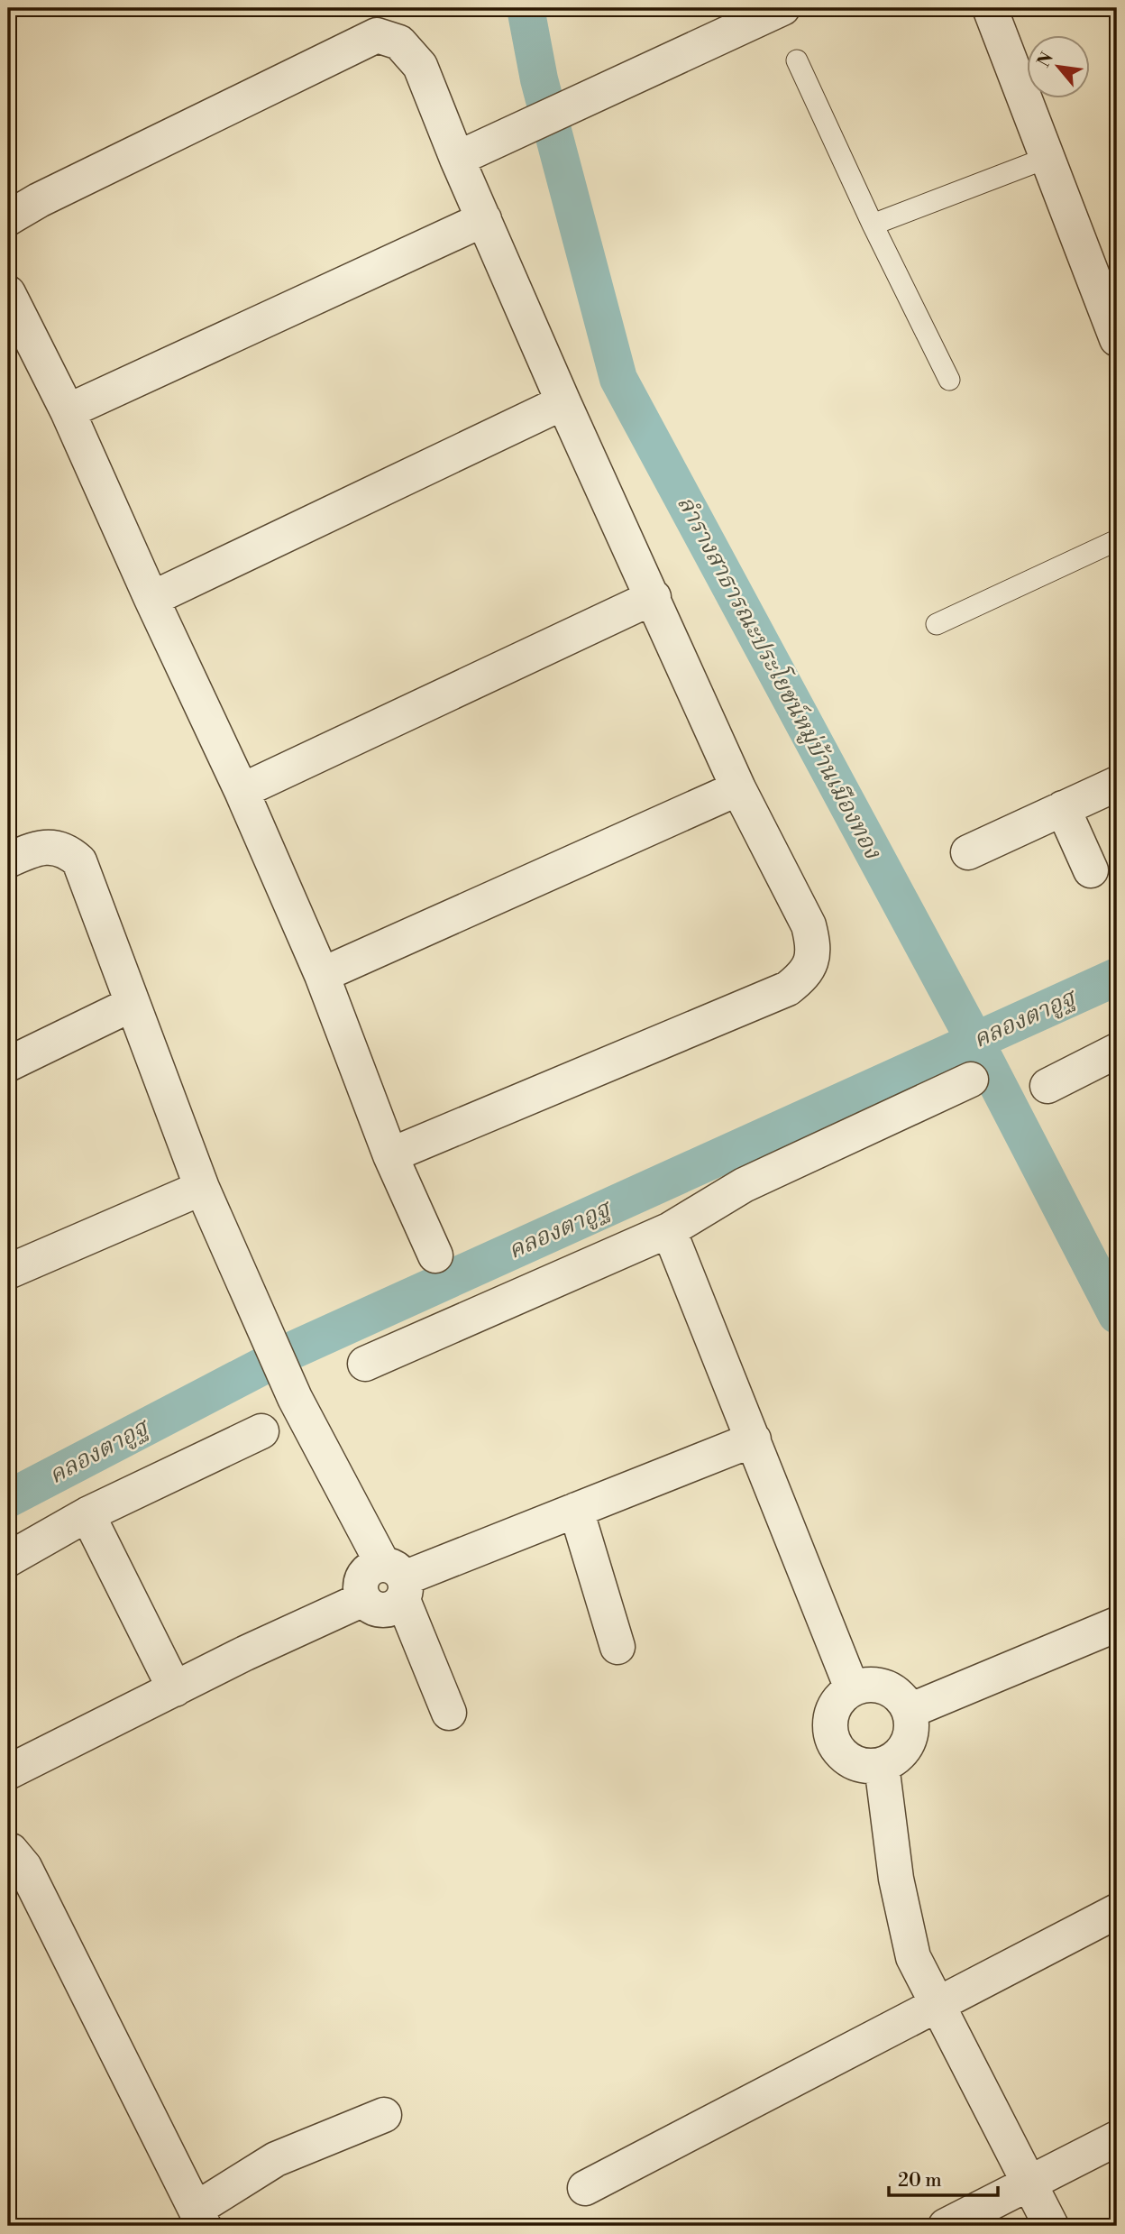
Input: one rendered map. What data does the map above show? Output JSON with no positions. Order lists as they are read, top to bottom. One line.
{"water":["ลำรางสาธารณะประโยชน์หมู่บ้านเมืองทอง","คลองตาอูฐ"],"scale_bar":"20 m","north":"top left"}
